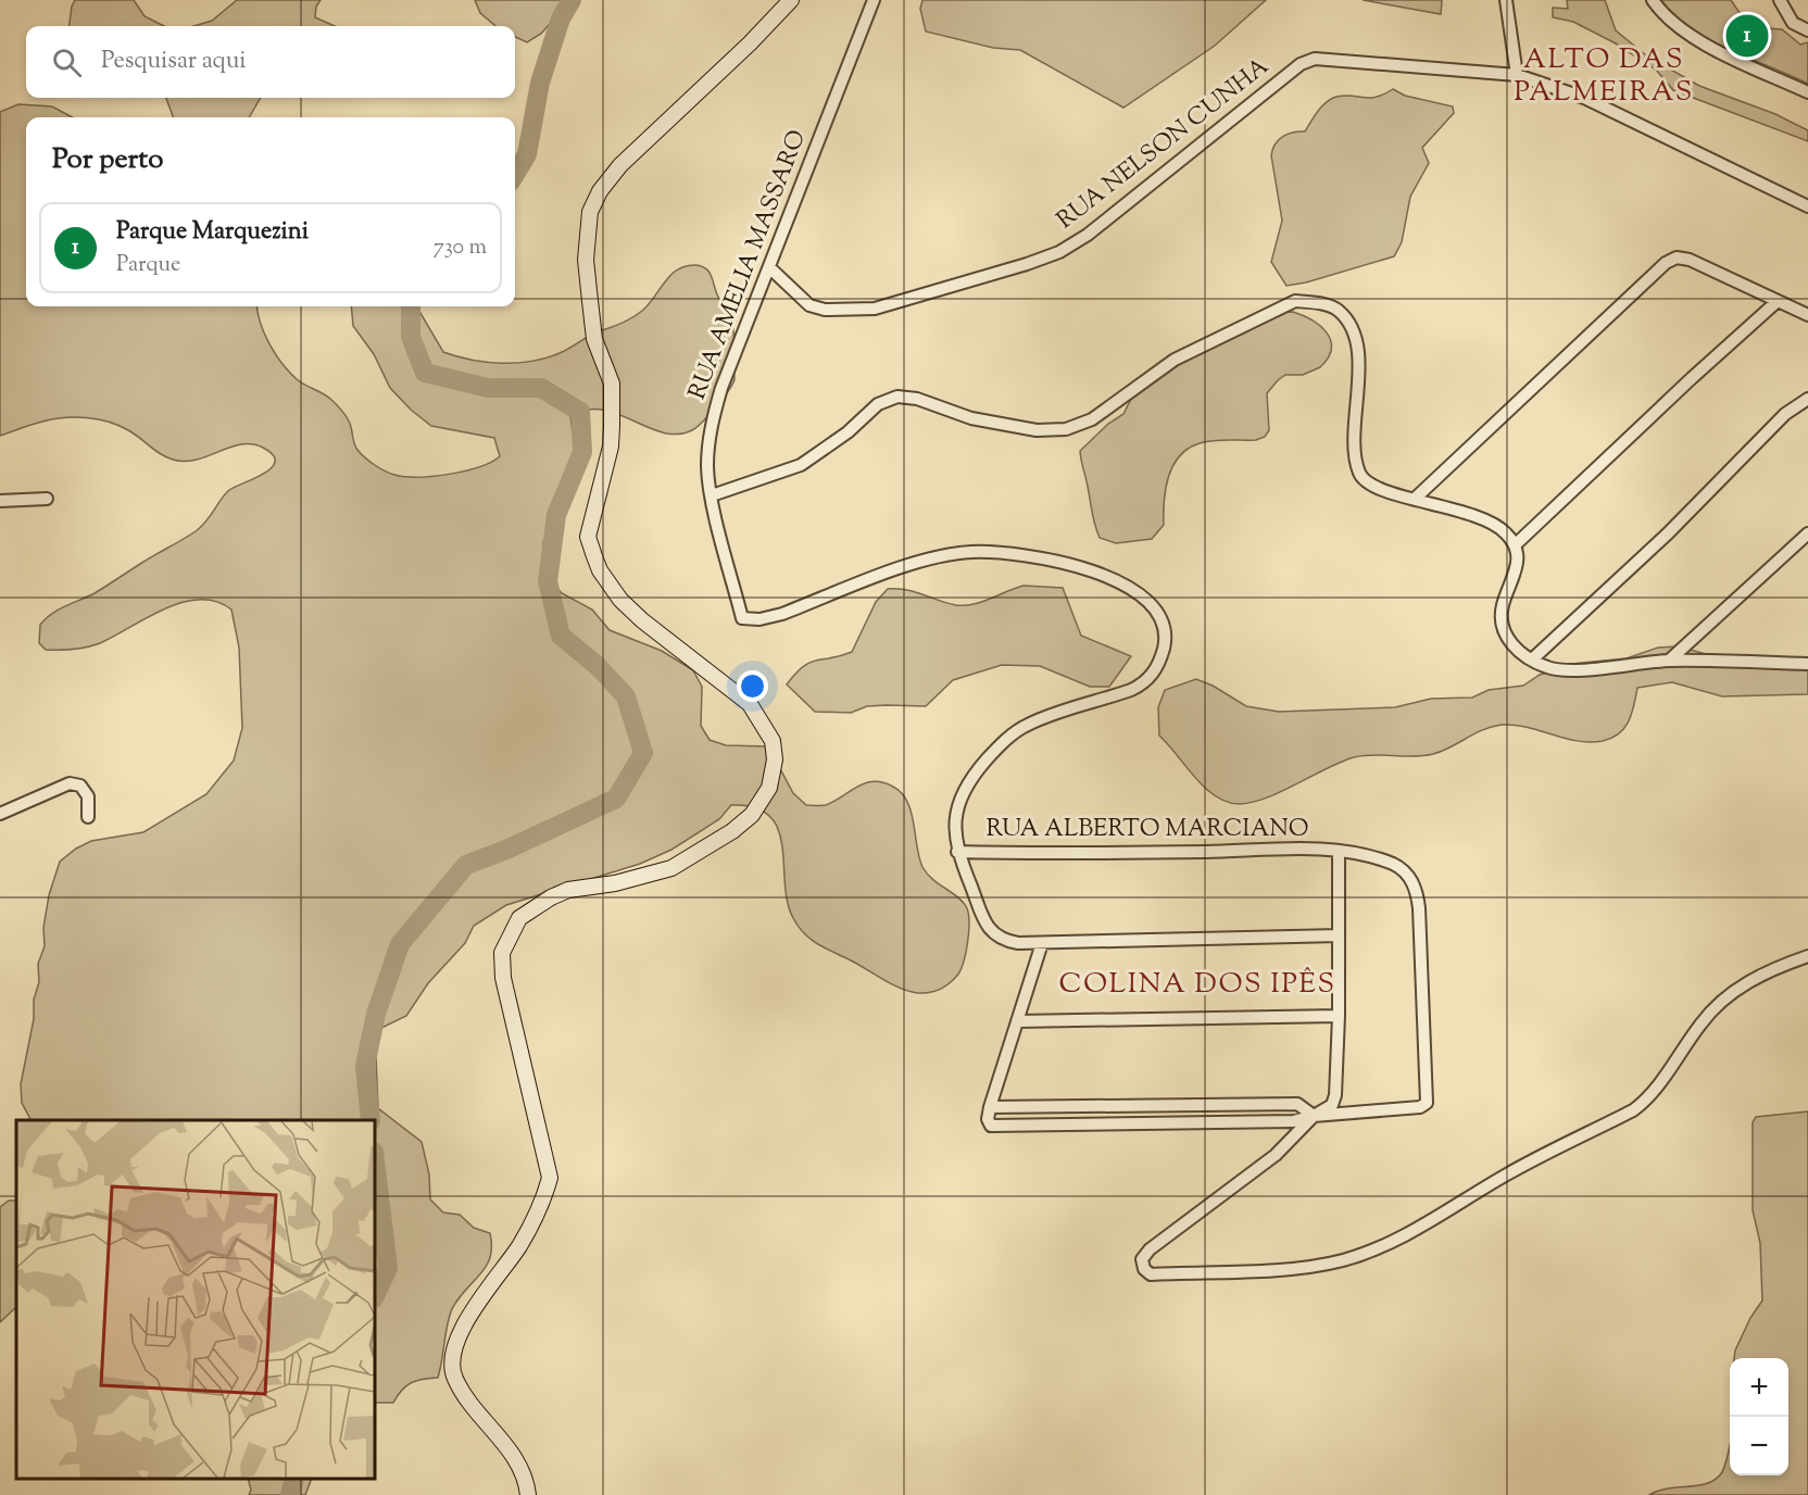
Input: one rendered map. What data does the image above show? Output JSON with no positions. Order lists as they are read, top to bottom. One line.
{"streets":{"street":["RUA NELSON CUNHA","RUA AMELIA MASSARO","RUA ALBERTO MARCIANO"]},"crossings":[["RUA NELSON CUNHA","RUA AMELIA MASSARO"],["RUA AMELIA MASSARO","RUA ALBERTO MARCIANO"]],"districts":["ALTO DAS PALMEIRAS","COLINA DOS IPÊS"],"page":{"pins":"1","search":"Pesquisar aqui","heading":"Por perto","list":[{"mark":"1","name":"Parque Marquezini","note":"Parque","value":"730 m"}],"map_buttons":["+","−"]}}
